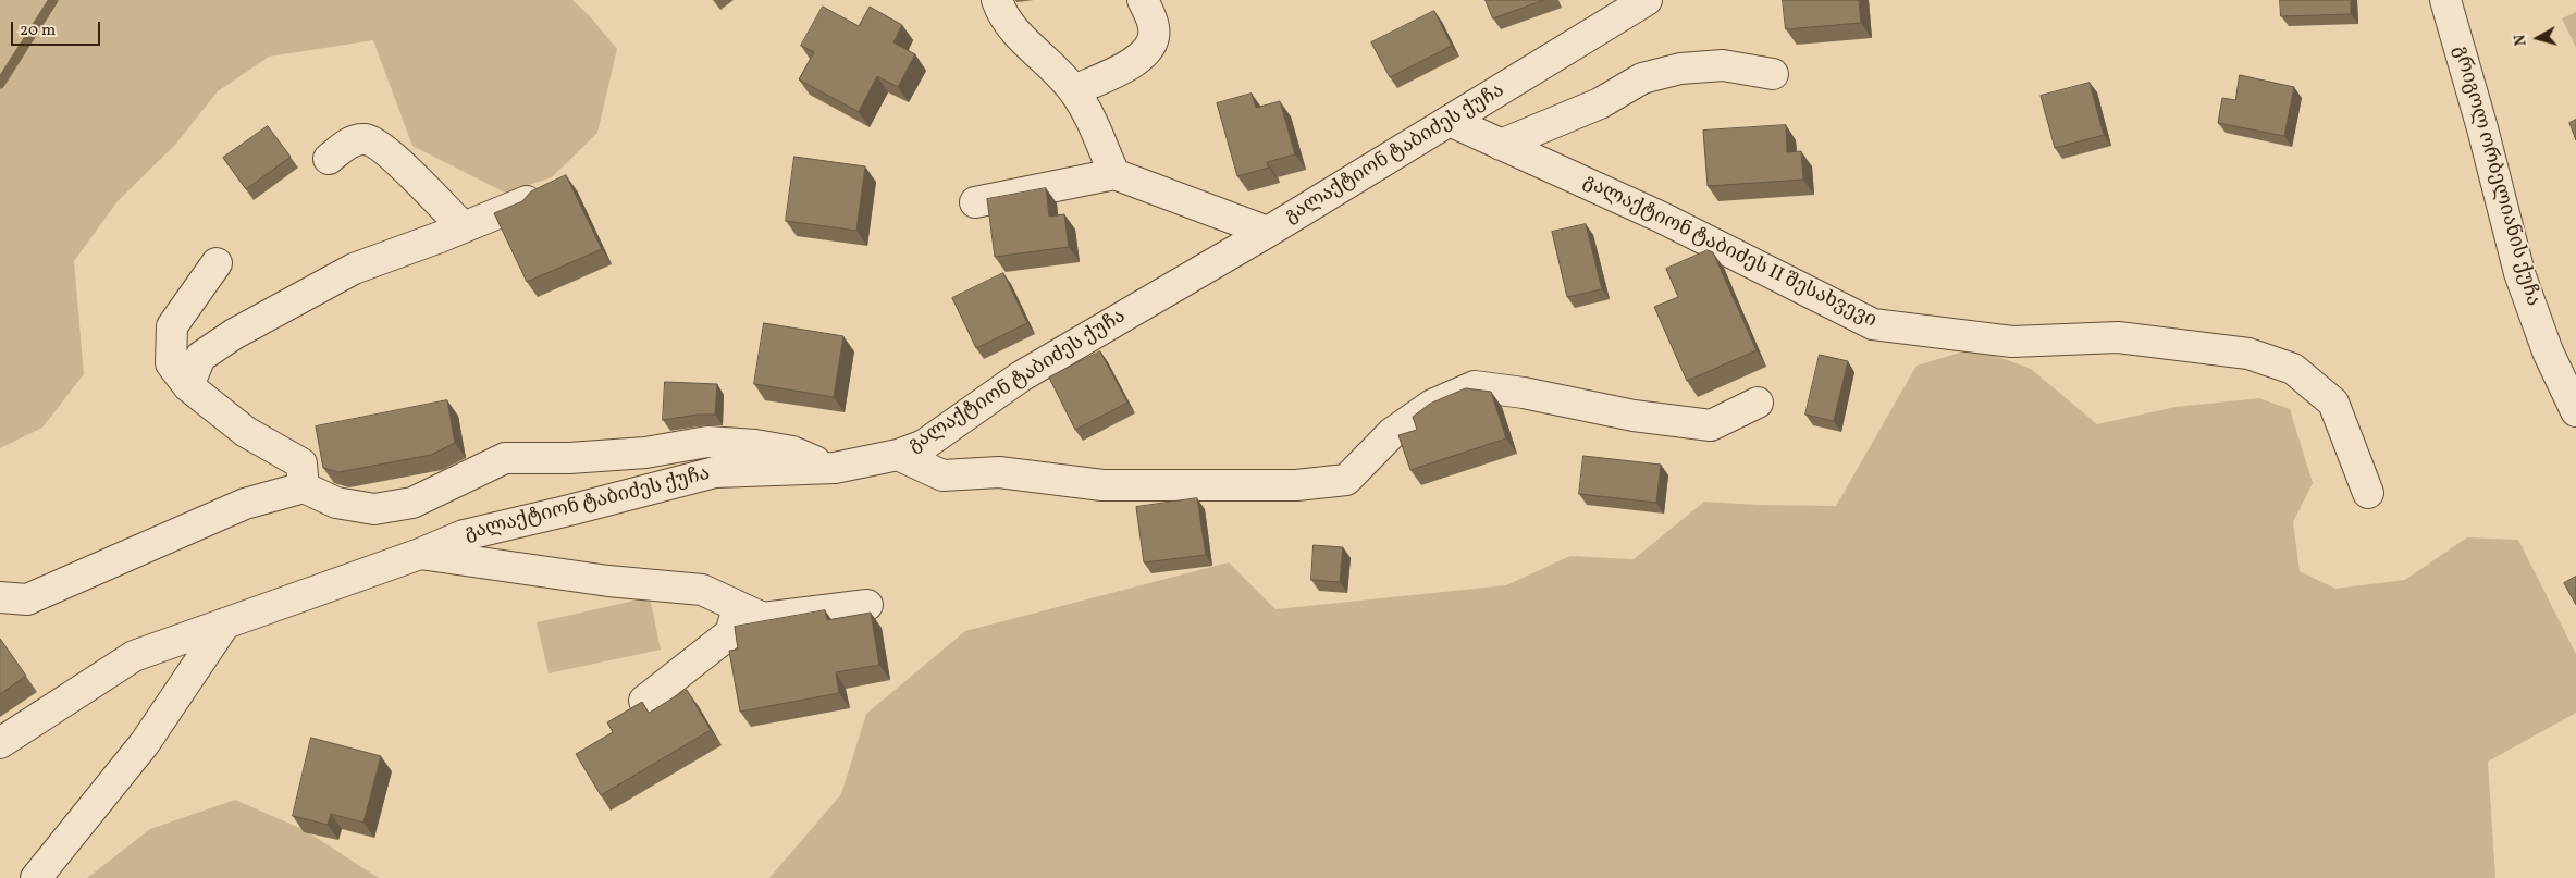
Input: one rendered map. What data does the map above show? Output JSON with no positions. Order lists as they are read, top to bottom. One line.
{"streets":{"street":["გალაქტიონ ტაბიძეს ქუჩა","გრიგოლ ორბელიანის ქუჩა","გალაქტიონ ტაბიძეს II შესახვევი"]},"crossings":[["გალაქტიონ ტაბიძეს ქუჩა","გალაქტიონ ტაბიძეს II შესახვევი"]],"scale_bar":"20 m","north":"left"}
